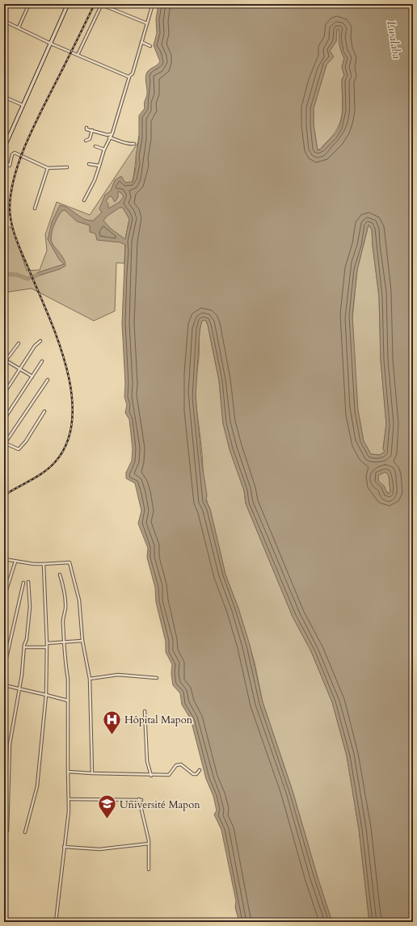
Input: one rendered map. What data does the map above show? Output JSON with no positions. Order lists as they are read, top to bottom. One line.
{"water":["Lwalaba"],"places":{"hospital":["Hôpital Mapon"],"school or university":["Université Mapon"]}}
